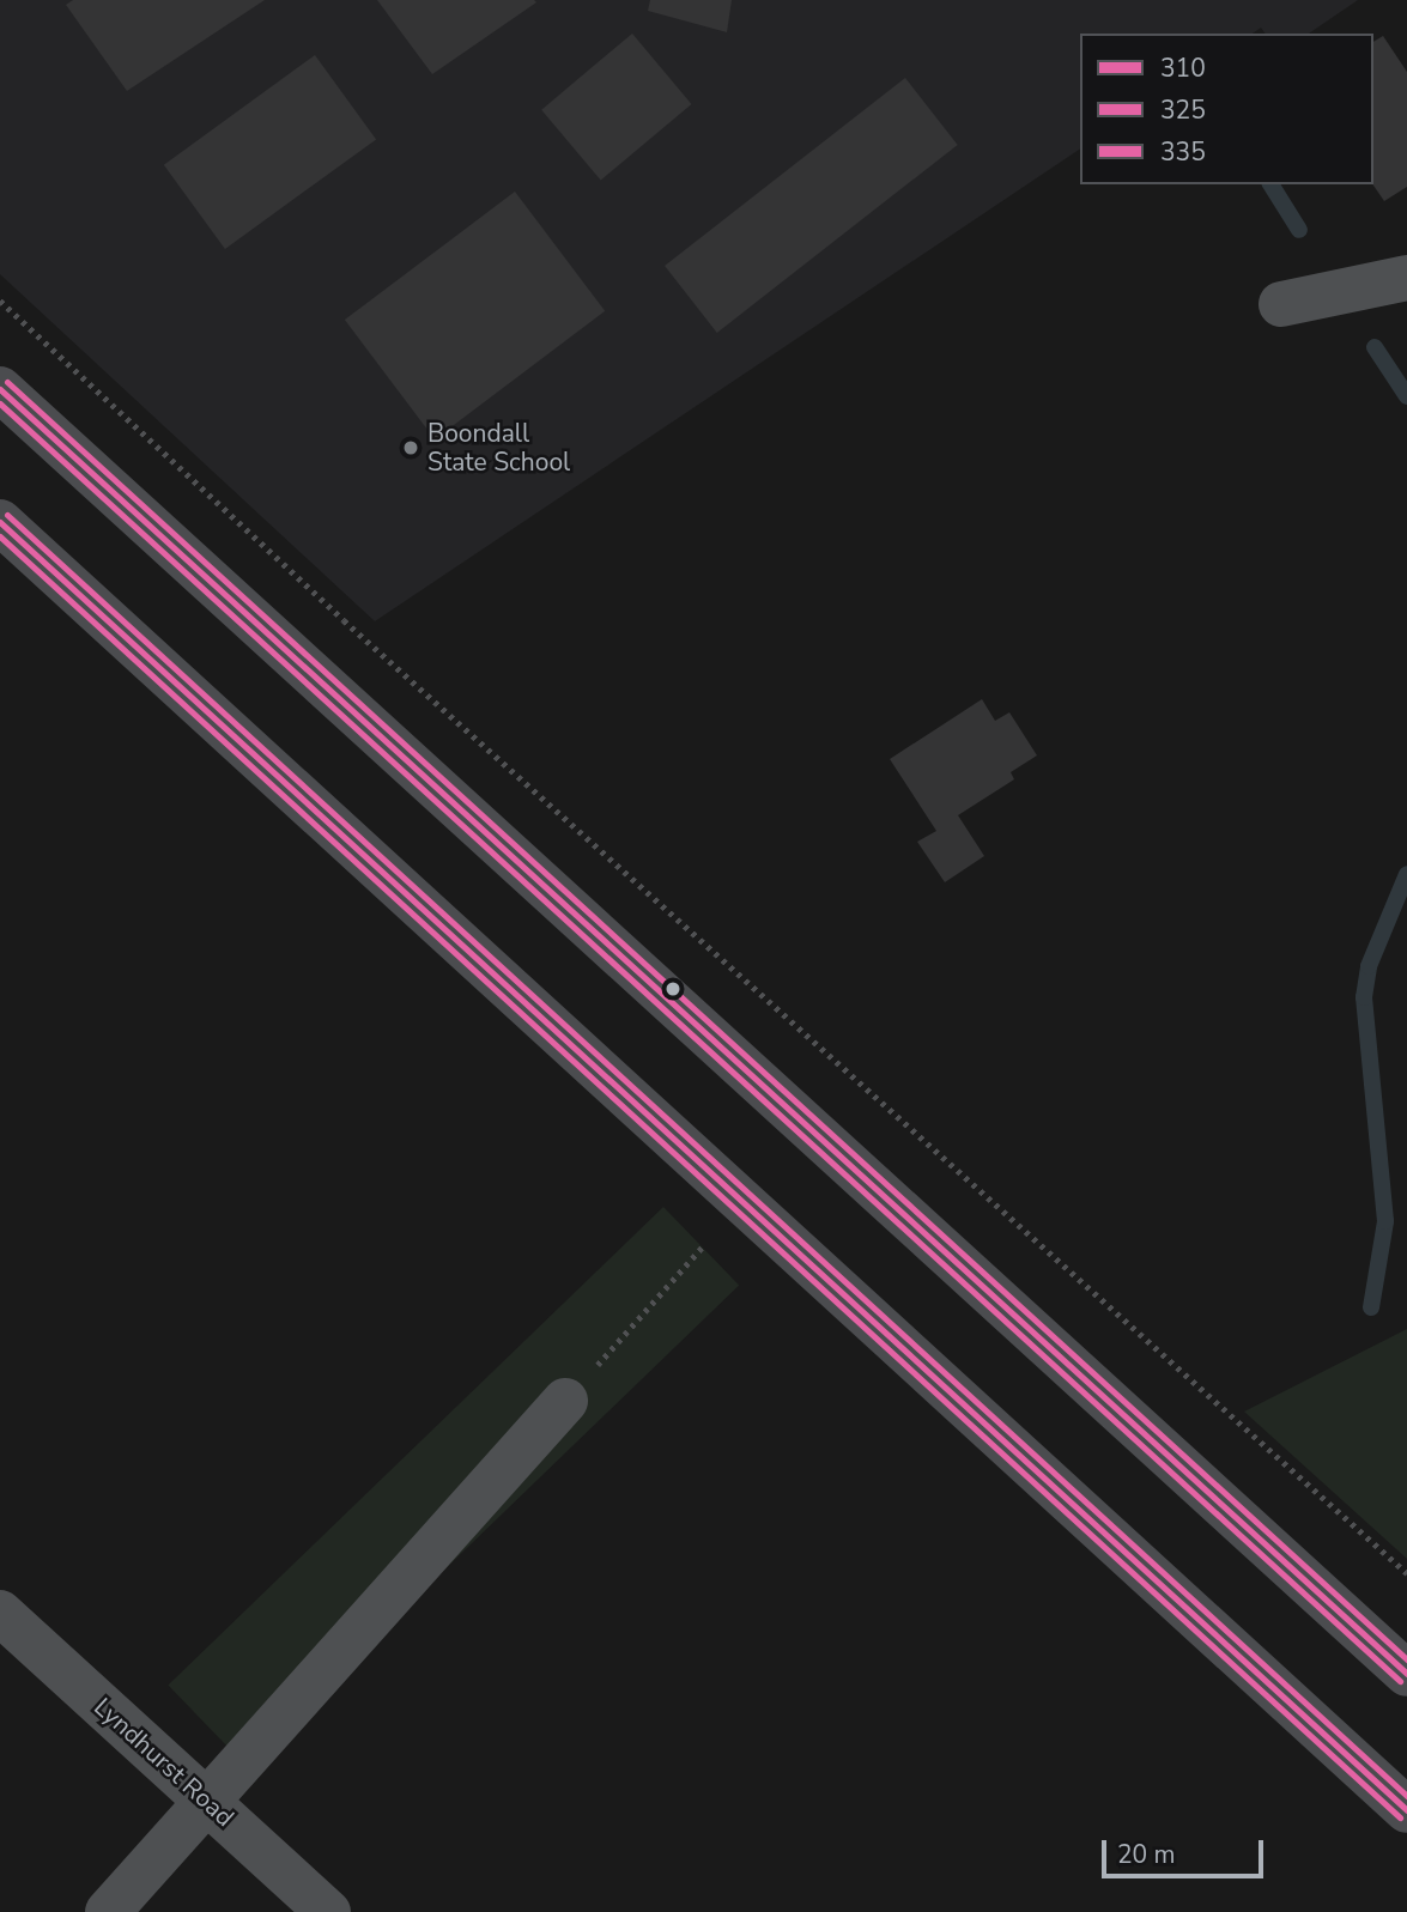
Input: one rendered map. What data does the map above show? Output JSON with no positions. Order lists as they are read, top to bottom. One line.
{"streets":{"street":["Lyndhurst Road"]},"places":["Boondall State School"],"lines":["transit line 335","transit line 310","transit line 325"],"legend":["310","325","335"],"scale_bar":"20 m"}
